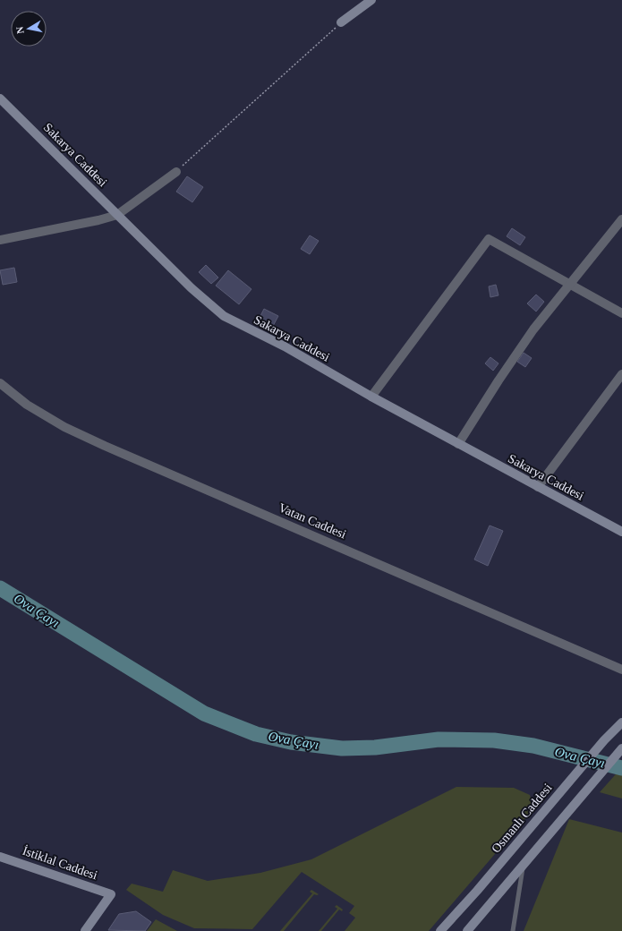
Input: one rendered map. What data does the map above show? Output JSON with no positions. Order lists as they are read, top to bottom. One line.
{"streets":{"street":["Sakarya Caddesi","Vatan Caddesi","Osmanlı Caddesi","İstiklal Caddesi"]},"water":["Ova Çayı"],"north":"left"}
